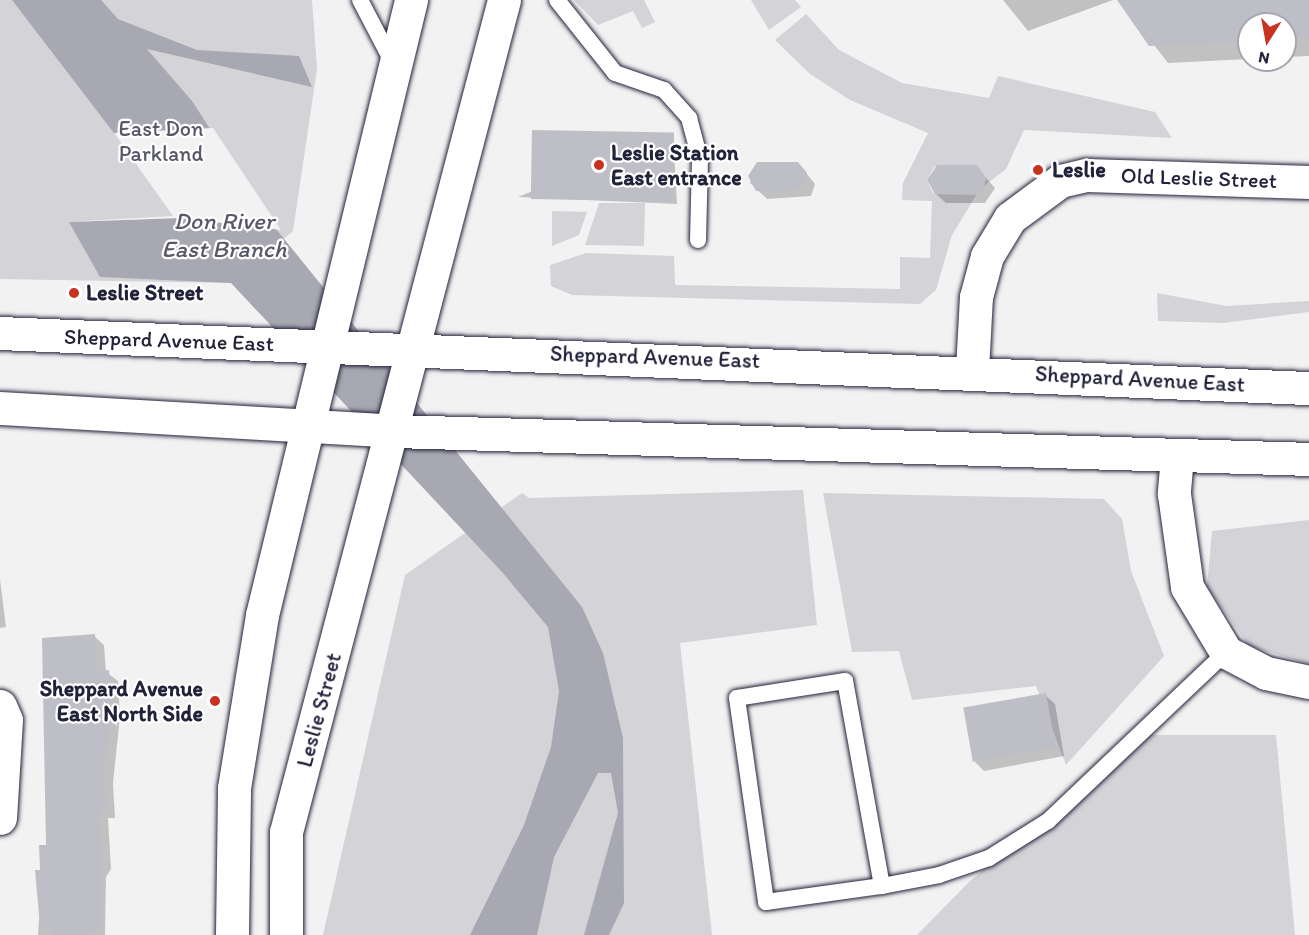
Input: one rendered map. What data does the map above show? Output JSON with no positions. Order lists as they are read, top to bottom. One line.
{"streets":{"main road":["Old Leslie Street","Sheppard Avenue East","Leslie Street"]},"crossings":[["Old Leslie Street","Sheppard Avenue East"],["Sheppard Avenue East","Leslie Street"]],"water":["Don River East Branch"],"parks":["East Don Parkland"],"places":["Leslie Station East entrance","Leslie","Leslie Street","Sheppard Avenue East North Side"],"north":"bottom"}
